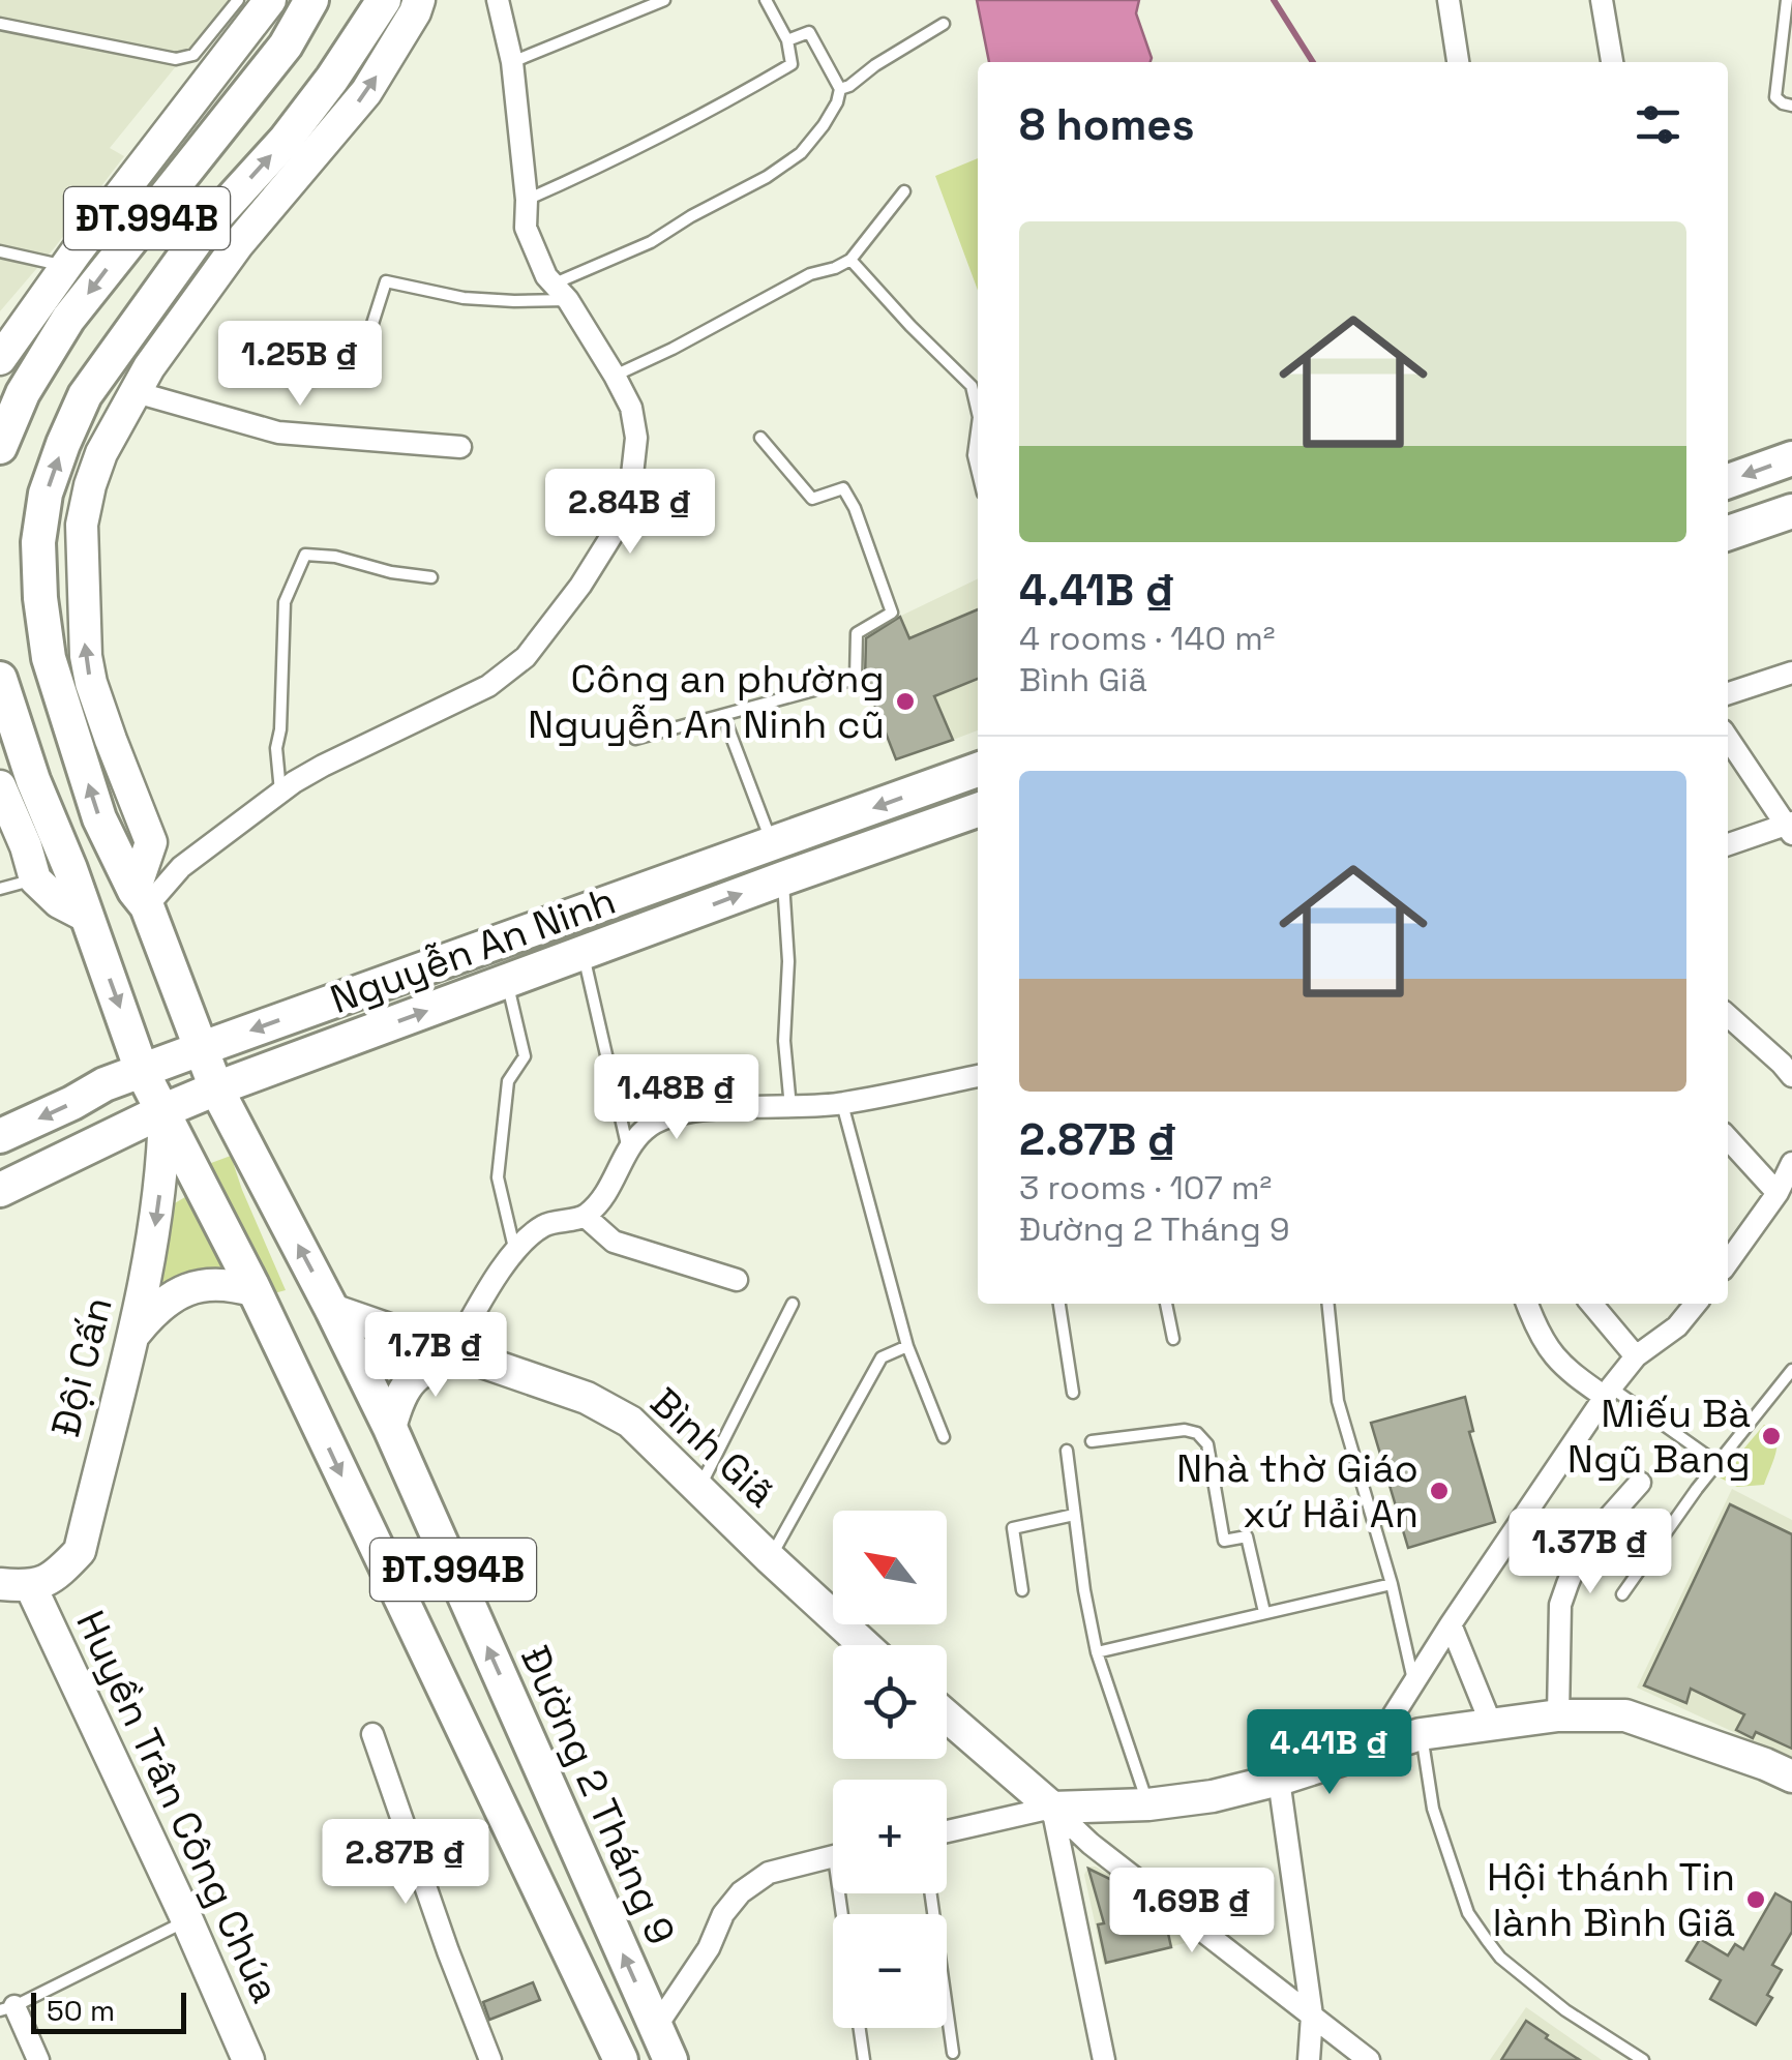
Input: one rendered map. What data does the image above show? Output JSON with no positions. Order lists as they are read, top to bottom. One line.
{"streets":{"main road":["ĐT.994B","Nguyễn An Ninh","Đường 2 Tháng 9"],"street":["Đội Cấn","Bình Giã","Huyền Trân Công Chúa"]},"crossings":[["ĐT.994B","Nguyễn An Ninh"],["ĐT.994B","Đội Cấn"],["ĐT.994B","Đường 2 Tháng 9"],["Nguyễn An Ninh","Đội Cấn"],["Nguyễn An Ninh","Đường 2 Tháng 9"],["Đội Cấn","Huyền Trân Công Chúa"],["Bình Giã","Đường 2 Tháng 9"]],"one_way":["Đội Cấn"],"places":["Công an phường Nguyễn An Ninh cũ","Miếu Bà Ngũ Bang","Nhà thờ Giáo xứ Hải An","Hội thánh Tin lành Bình Giã"],"scale_bar":"50 m","north":"top left","page":{"heading":"8 homes","list":[{"name":"4.41B ₫","note":"4 rooms · 140 m² · Bình Giã"},{"name":"2.87B ₫","note":"3 rooms · 107 m² · Đường 2 Tháng 9"}],"price":["1.25B ₫","2.84B ₫","1.48B ₫","1.7B ₫","1.37B ₫","4.41B ₫","2.87B ₫","1.69B ₫"],"map_buttons":["+","−"],"scale":"50 m"}}
